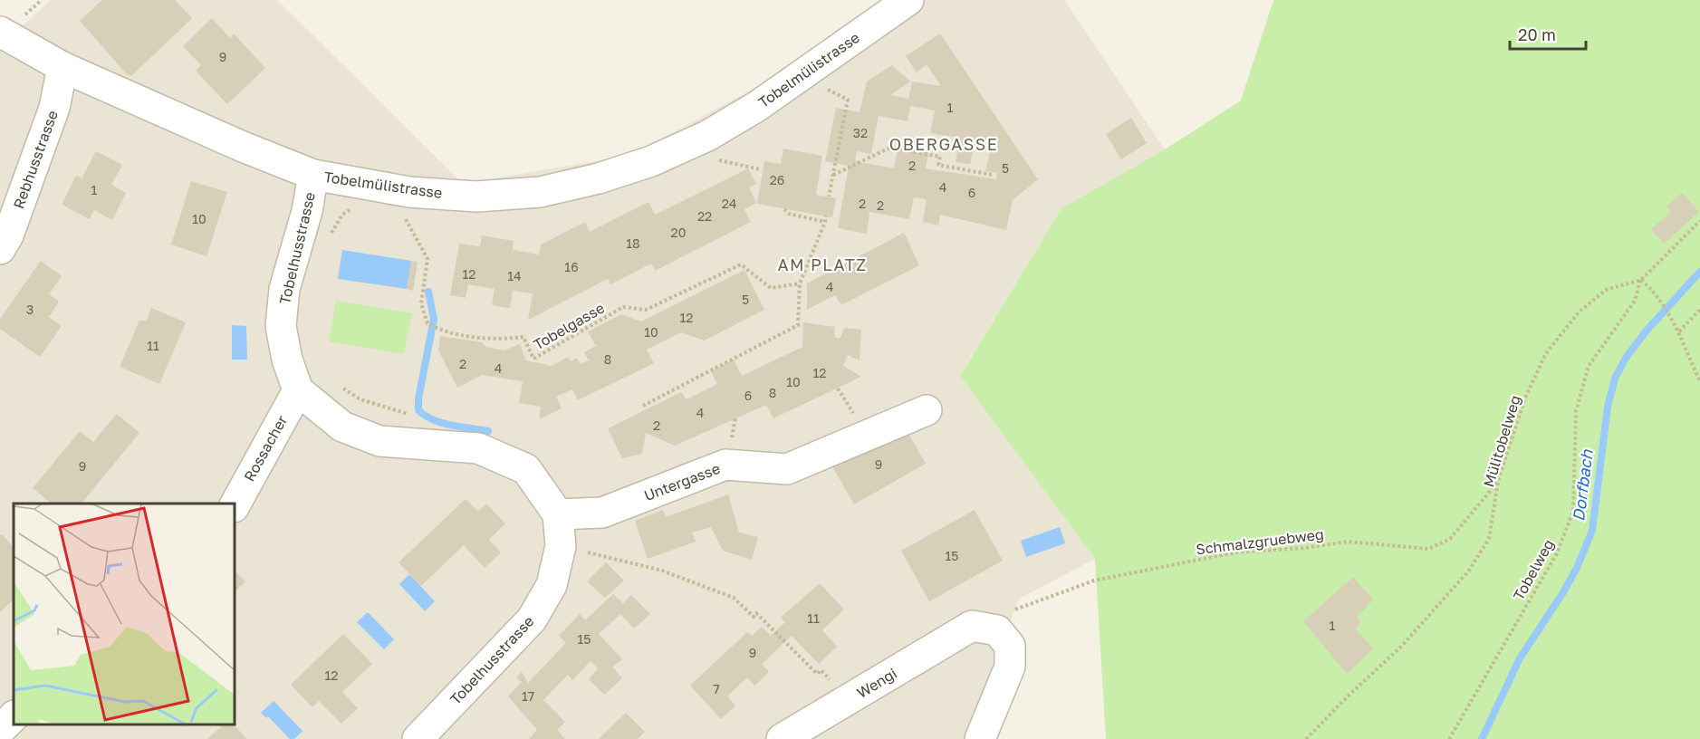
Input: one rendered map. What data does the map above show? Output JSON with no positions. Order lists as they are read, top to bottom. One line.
{"streets":{"street":["Tobelmülistrasse","Rebhusstrasse","Tobelhusstrasse","Rossacher","Untergasse","Wengi"],"path":["Tobelgasse","Mülitobelweg","Schmalzgruebweg","Tobelweg"]},"crossings":[["Tobelmülistrasse","Rebhusstrasse"],["Tobelmülistrasse","Tobelhusstrasse"],["Tobelhusstrasse","Rossacher"],["Tobelhusstrasse","Untergasse"],["Mülitobelweg","Schmalzgruebweg"],["Mülitobelweg","Tobelweg"],["Schmalzgruebweg","Wengi"]],"districts":["OBERGASSE","AM PLATZ"],"water":["Dorfbach"],"house_numbers":["9","1","32","2","5","26","4","1","6","24","2","2","22","10","20","18","16","12","14","4","5","3","12","10","11","8","2","4","12","10","8","6","4","2","9","9","15","11","1","15","9","12","7","17"],"scale_bar":"20 m"}
